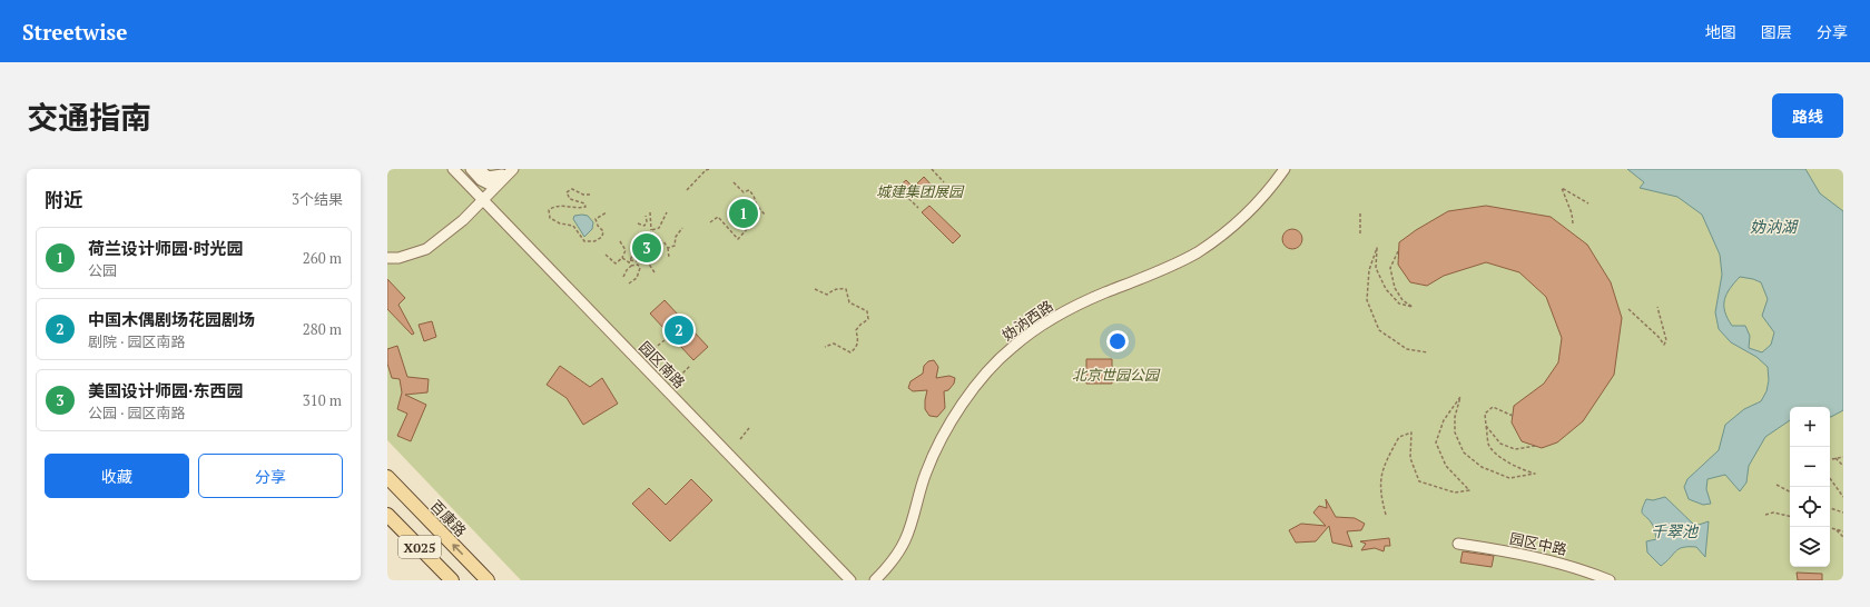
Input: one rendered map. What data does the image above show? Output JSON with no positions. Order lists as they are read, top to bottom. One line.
{"streets":{"main road":["百康路","X025"],"street":["妫汭西路","园区南路","园区中路"]},"water":["妫汭湖","千翠池"],"parks":["城建集团展园","北京世园公园"],"page":{"header":"Streetwise","nav":["地图","图层","分享"],"title":"交通指南","buttons":["路线",["收藏","分享"]],"heading":["附近","3个结果"],"pins":["1","3","2"],"list":[{"mark":"1","name":"荷兰设计师园·时光园","note":"公园","value":"260 m"},{"mark":"2","name":"中国木偶剧场花园剧场","note":"剧院 · 园区南路","value":"280 m"},{"mark":"3","name":"美国设计师园·东西园","note":"公园 · 园区南路","value":"310 m"}],"map_buttons":["+","−"]}}
